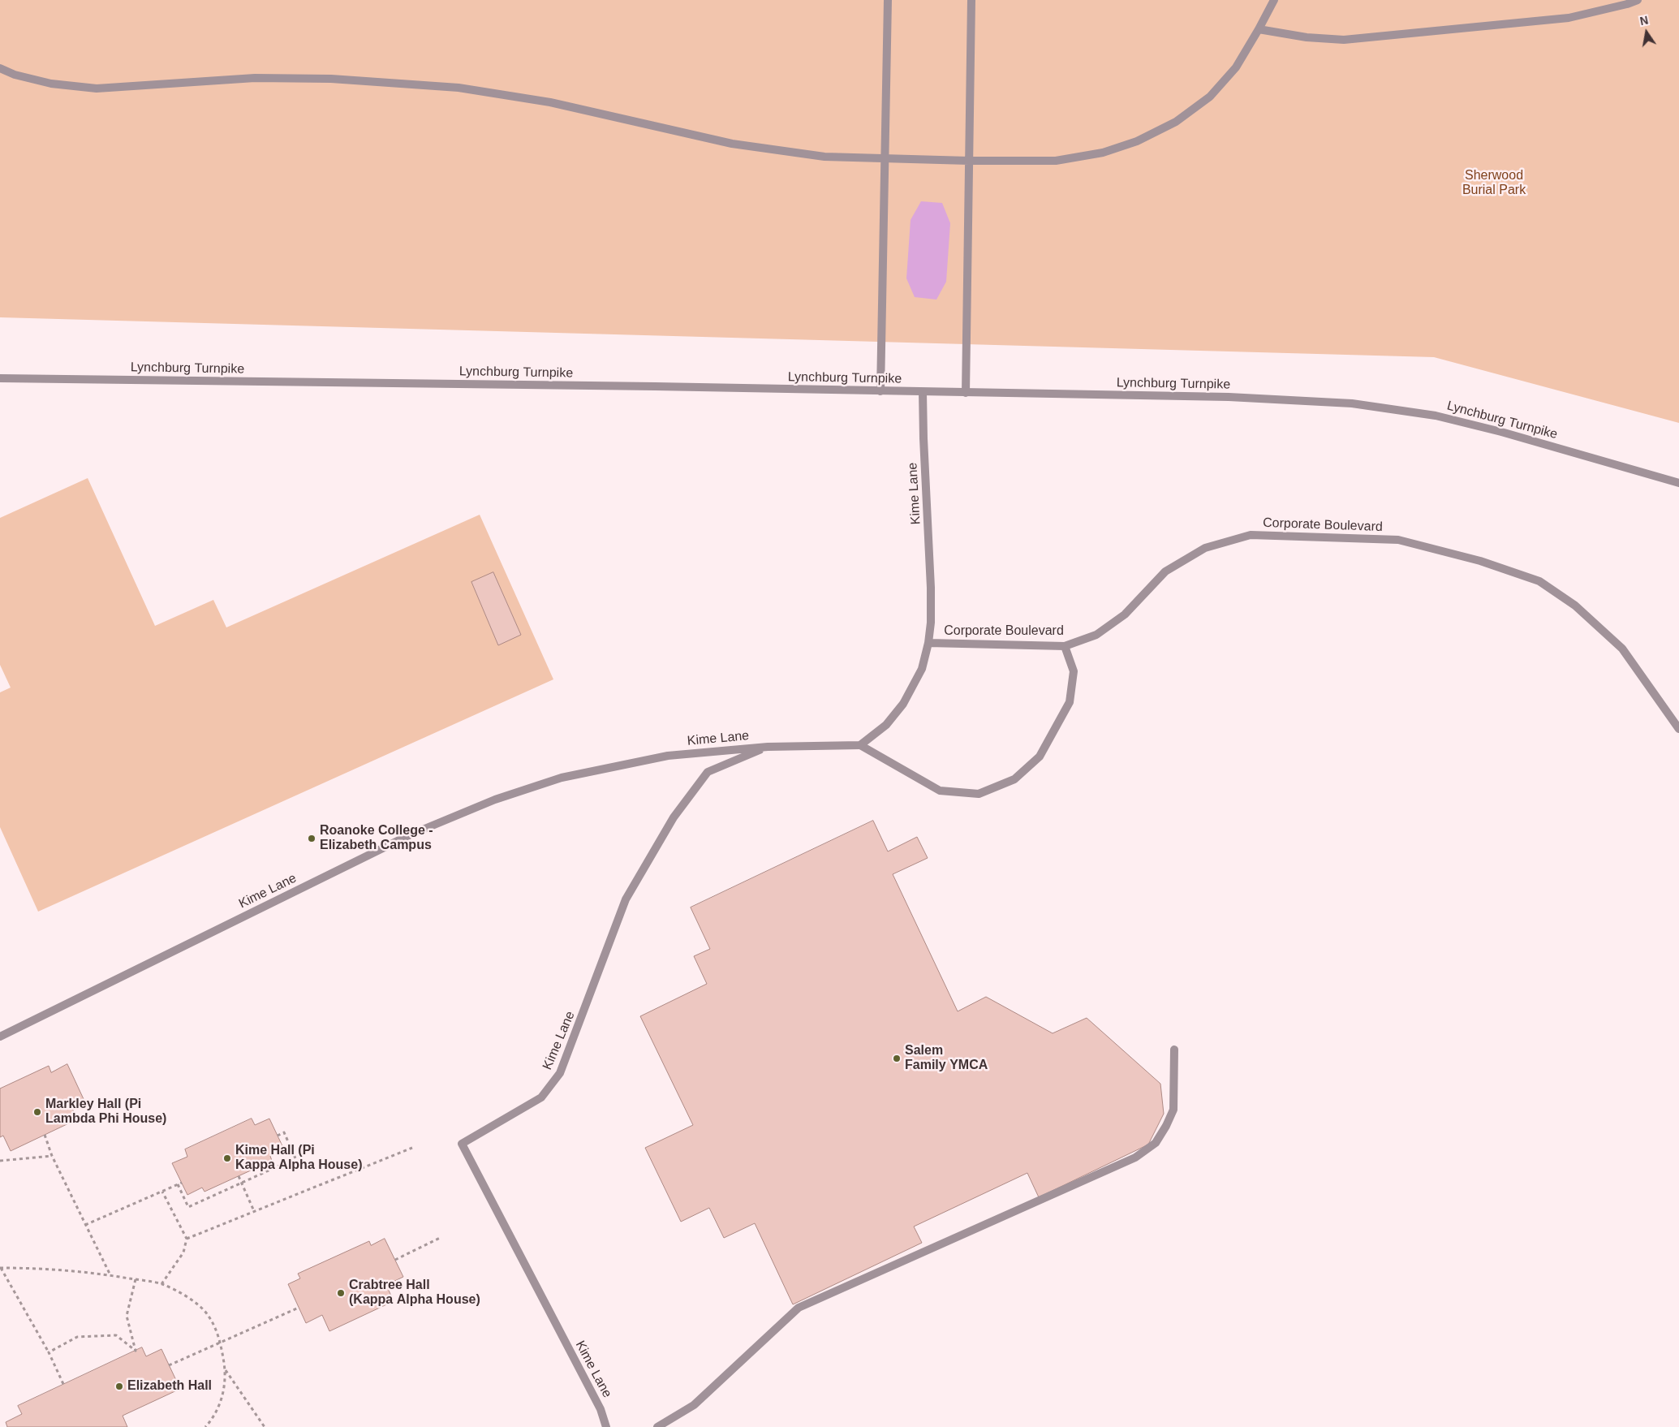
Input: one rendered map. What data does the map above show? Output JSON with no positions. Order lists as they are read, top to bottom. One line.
{"streets":{"street":["Lynchburg Turnpike","Kime Lane","Corporate Boulevard"]},"crossings":[["Lynchburg Turnpike","Kime Lane"],["Kime Lane","Corporate Boulevard"]],"parks":["Sherwood Burial Park"],"places":["Roanoke College - Elizabeth Campus","Salem Family YMCA","Markley Hall (Pi Lambda Phi House)","Kime Hall (Pi Kappa Alpha House)","Crabtree Hall (Kappa Alpha House)","Elizabeth Hall"],"north":"top"}
